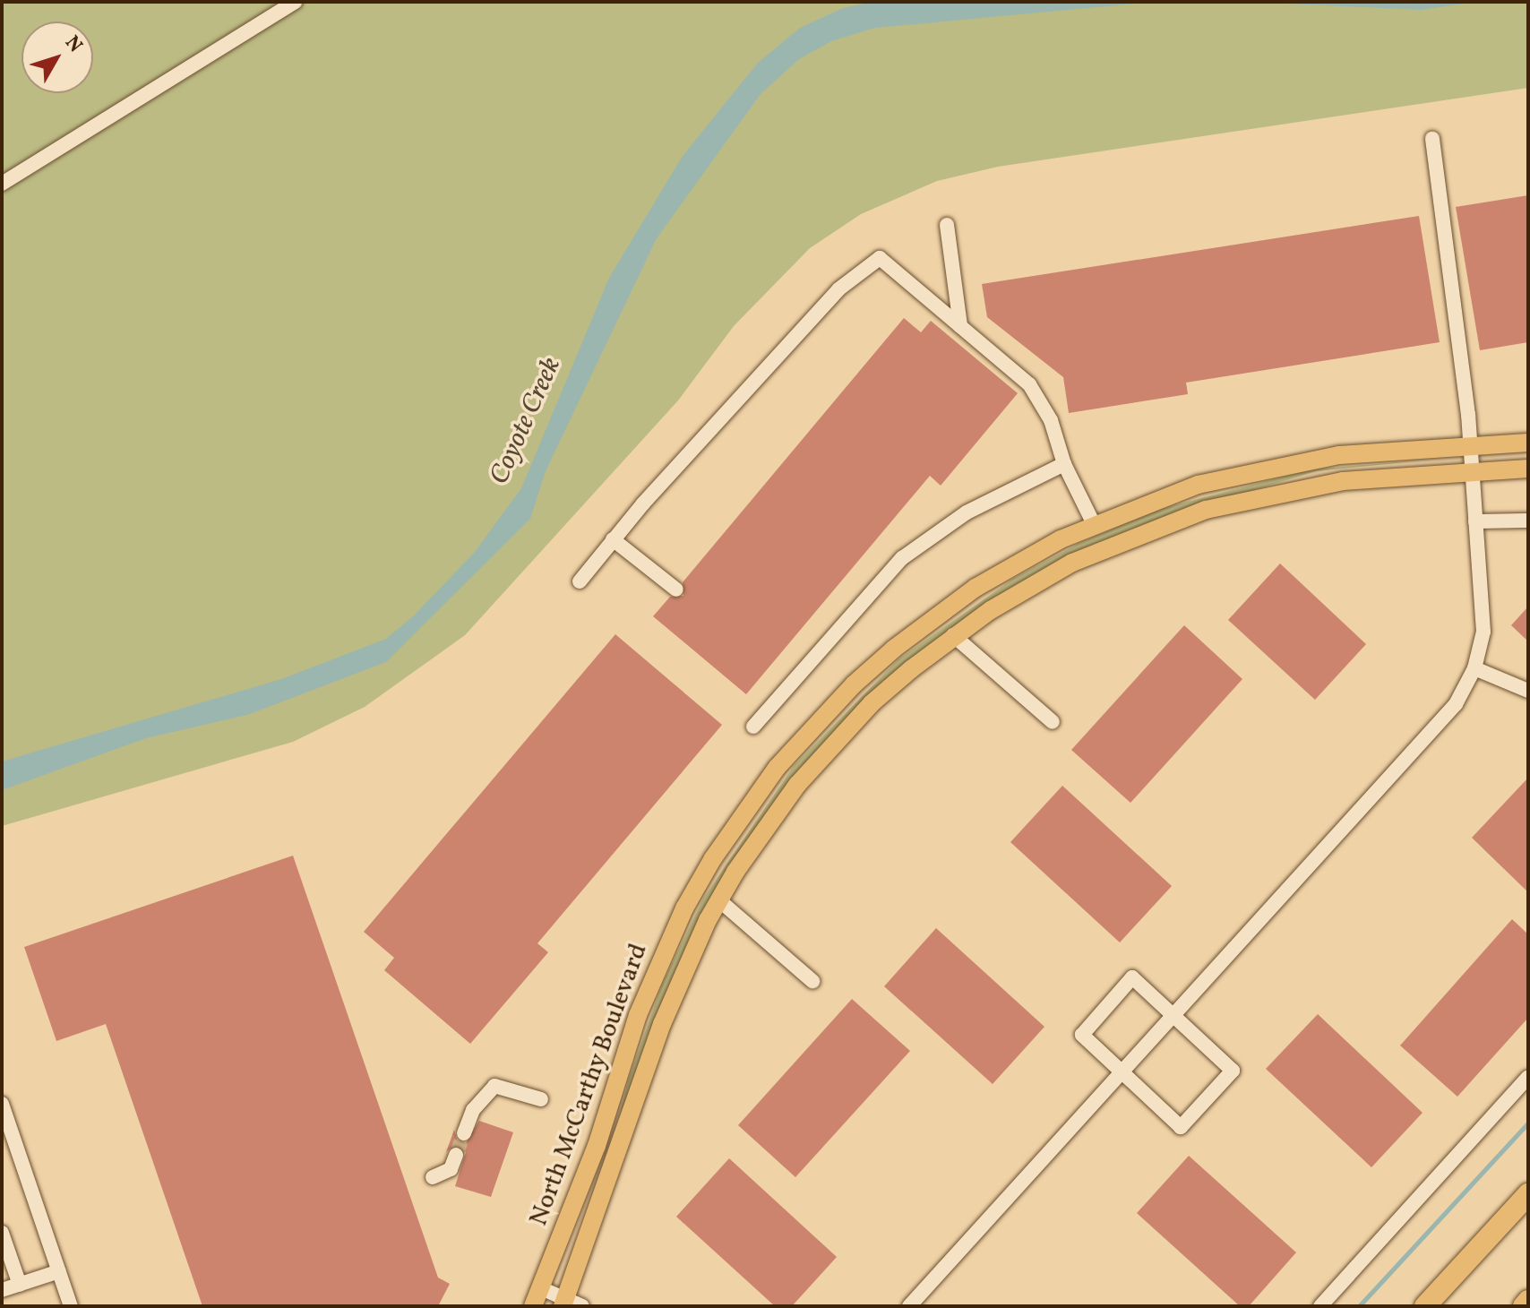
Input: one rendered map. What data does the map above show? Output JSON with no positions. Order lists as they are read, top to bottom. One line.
{"streets":{"main road":["North McCarthy Boulevard"]},"water":["Coyote Creek"],"north":"top right"}
